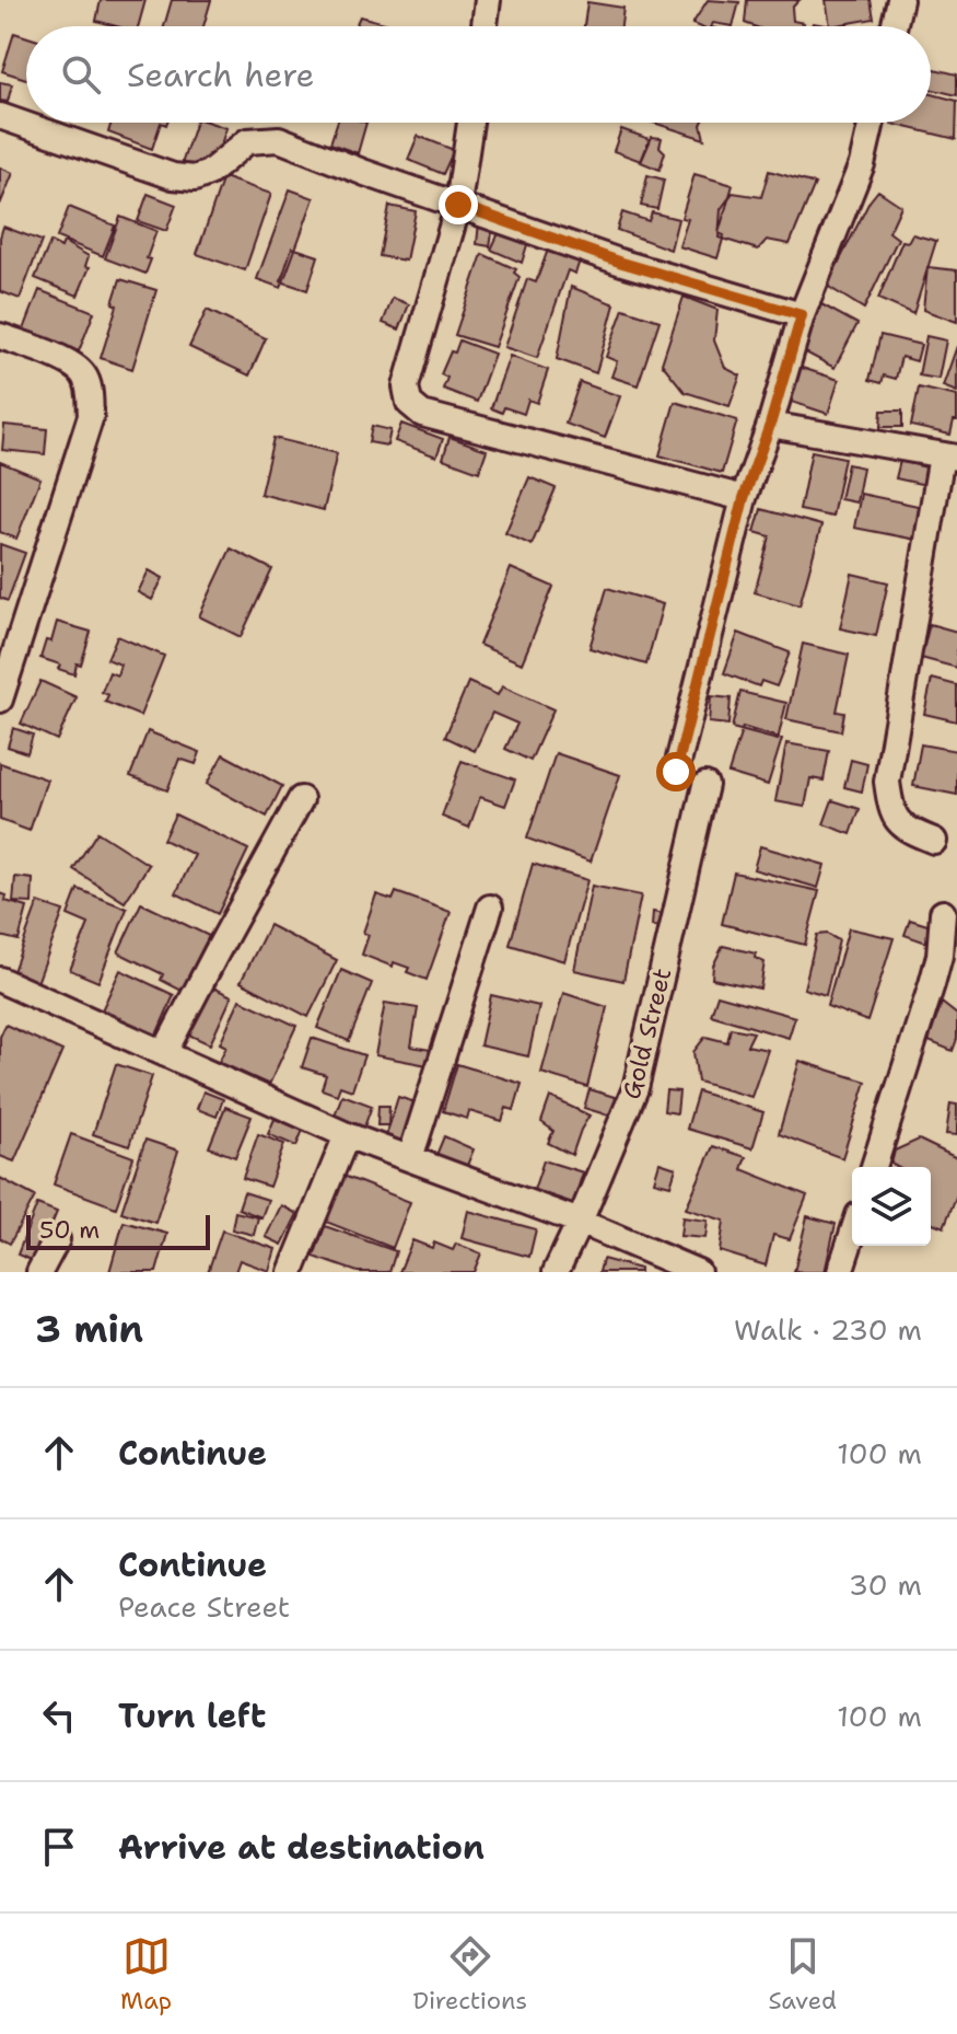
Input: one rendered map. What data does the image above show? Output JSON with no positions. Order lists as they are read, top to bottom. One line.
{"streets":{"street":["Gold Street"]},"scale_bar":"50 m","page":{"search":"Search here","scale":"50 m","heading":["3 min","Walk · 230 m"],"list":[["Continue","100 m"],["Continue","Peace Street","30 m"],["Turn left","100 m"],"Arrive at destination"],"nav":["Map","Directions","Saved"]}}
